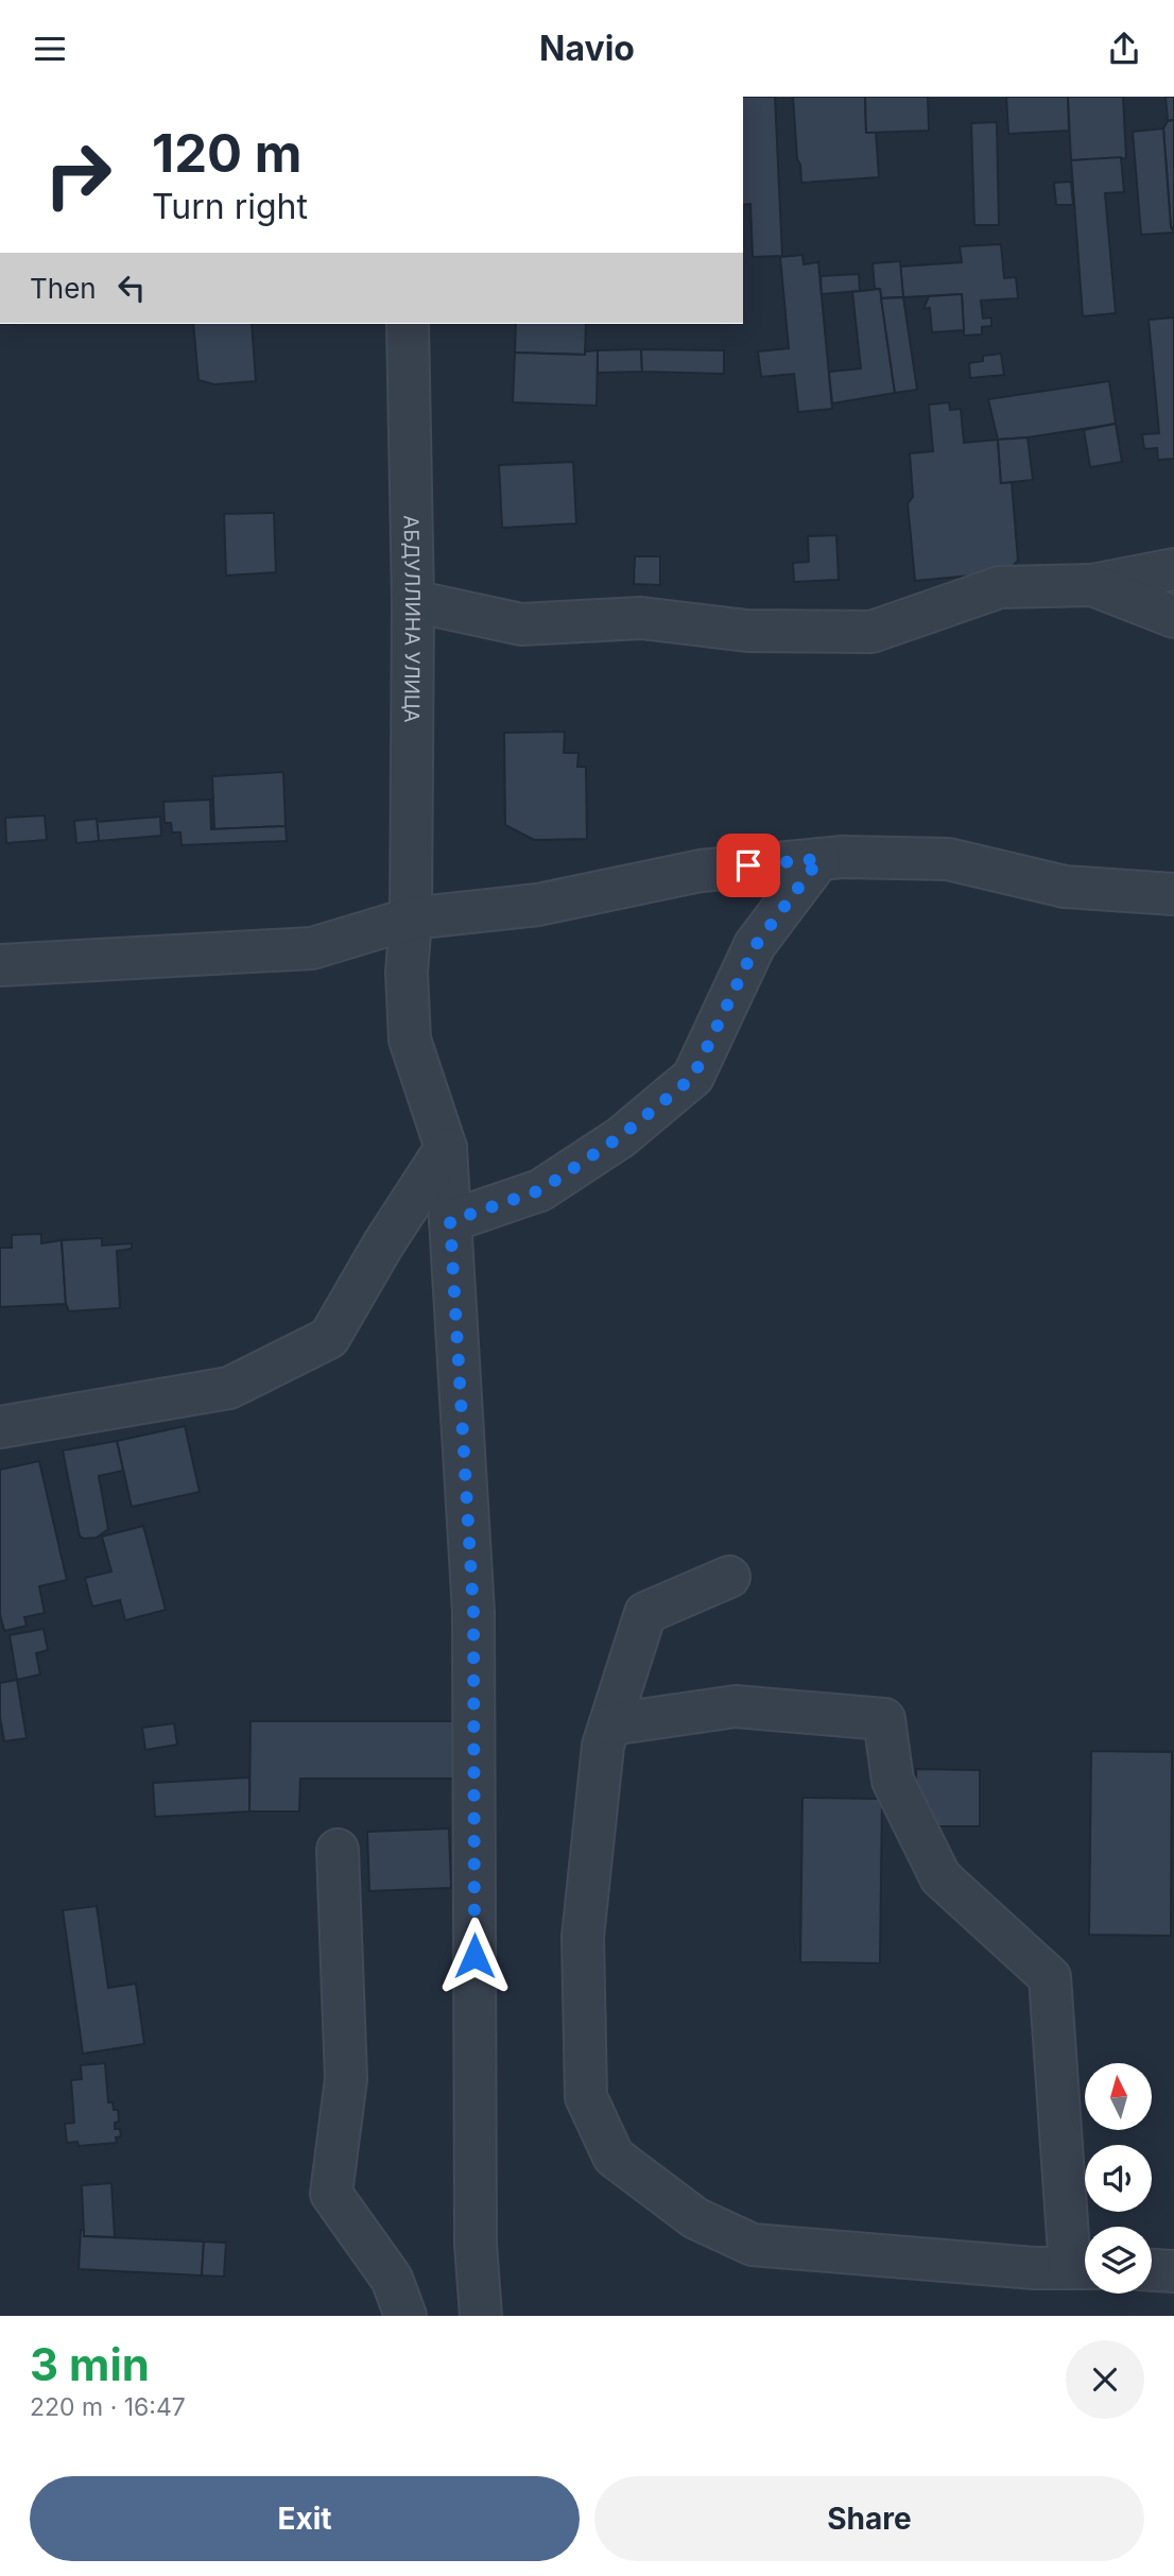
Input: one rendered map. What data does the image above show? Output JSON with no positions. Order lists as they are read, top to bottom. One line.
{"streets":{"street":["АБДУЛЛИНА УЛИЦА"]},"north":"top","page":{"header":"Navio","turn":["120 m","Turn right"],"then":"Then","heading":["3 min","220 m · 16:47"],"buttons":["Exit","Share"]}}
